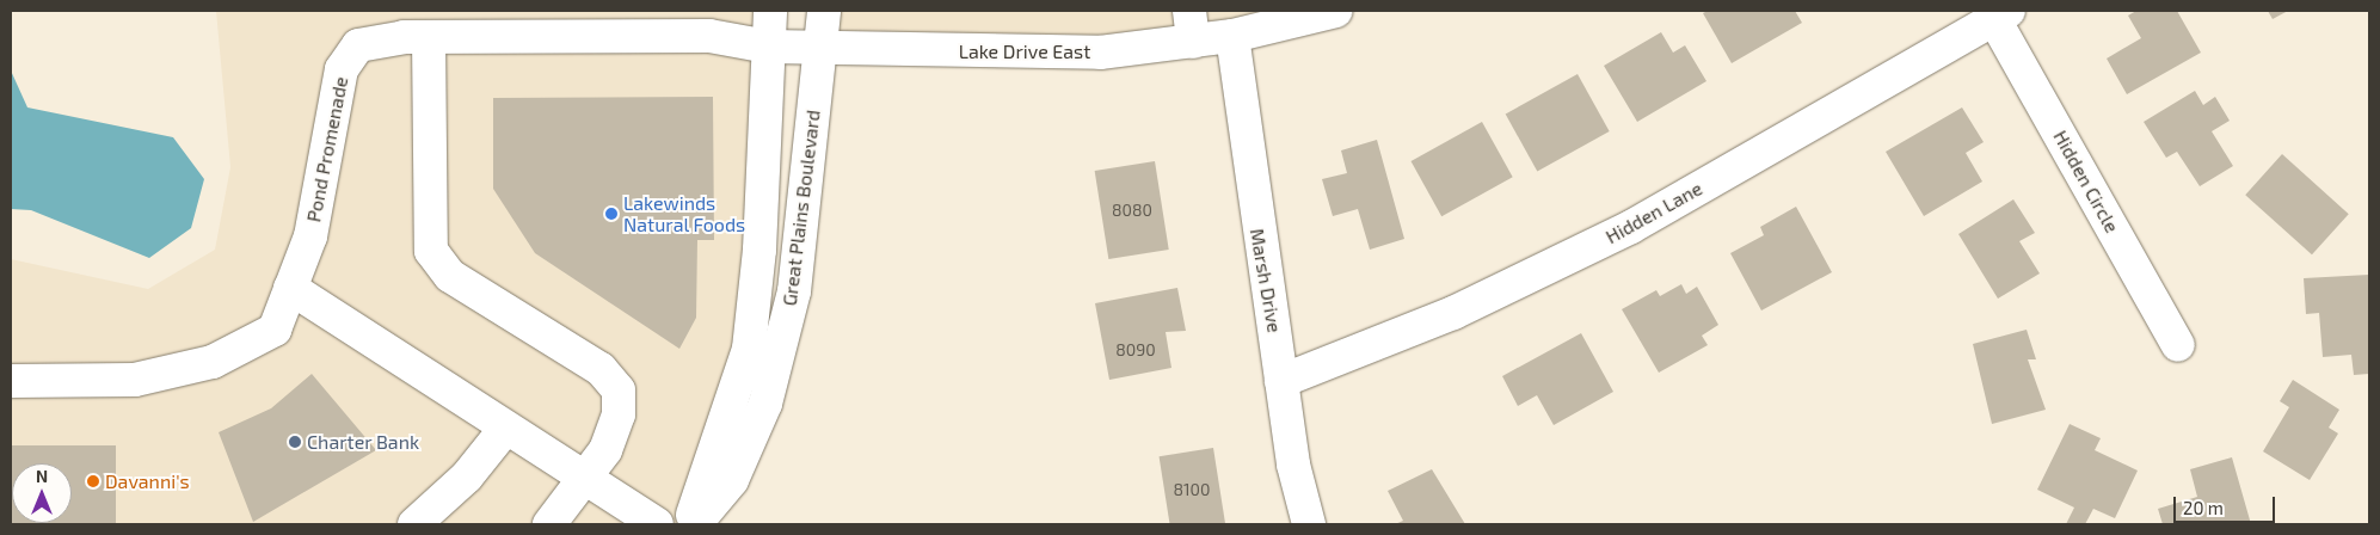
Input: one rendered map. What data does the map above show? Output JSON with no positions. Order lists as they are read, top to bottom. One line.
{"streets":{"street":["Lake Drive East","Pond Promenade","Hidden Circle","Great Plains Boulevard","Hidden Lane","Marsh Drive"]},"crossings":[["Lake Drive East","Pond Promenade"],["Lake Drive East","Great Plains Boulevard"],["Lake Drive East","Marsh Drive"],["Hidden Circle","Hidden Lane"],["Hidden Lane","Marsh Drive"]],"places":["Lakewinds Natural Foods","Charter Bank","Davanni's"],"house_numbers":["8080","8090","8100"],"scale_bar":"20 m","north":"top"}
